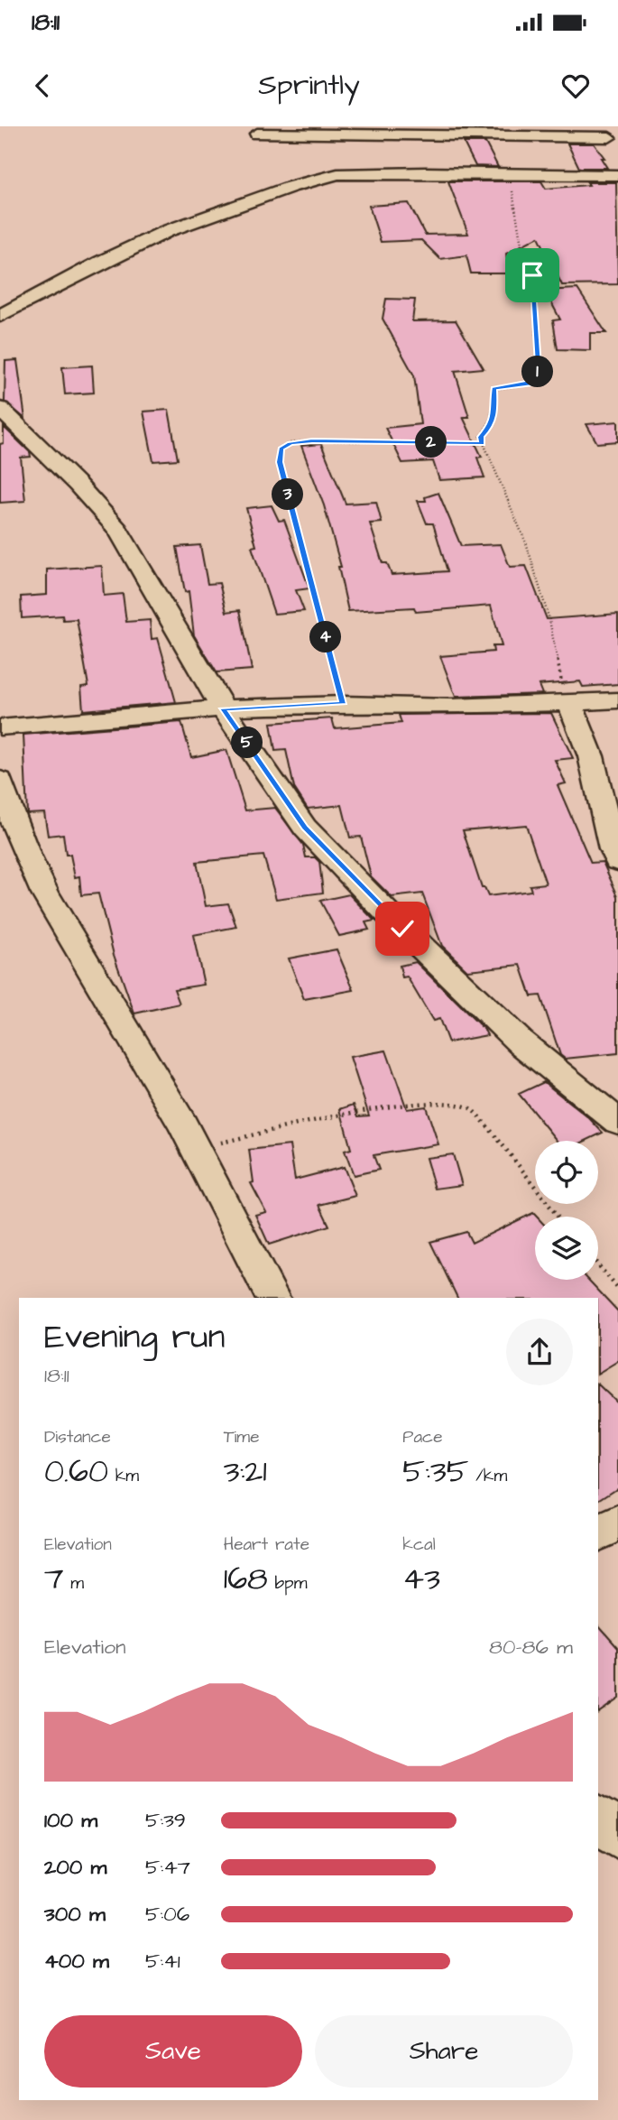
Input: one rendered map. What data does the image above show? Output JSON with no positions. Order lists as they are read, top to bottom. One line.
{"page":{"status":"18:11","header":"Sprintly","pins":["1","2","3","4","5"],"heading":["Evening run","18:11"],"stats":[["Distance","0.60 km"],["Time","3:21"],["Pace","5:35 /km"],["Elevation","7 m"],["Heart rate","168 bpm"],["kcal","43"]],"chart":["Elevation","80–86 m"],"list":[{"name":"100 m","note":"5:39"},{"name":"200 m","note":"5:47"},{"name":"300 m","note":"5:06"},{"name":"400 m","note":"5:41"}],"buttons":["Save","Share"]}}
